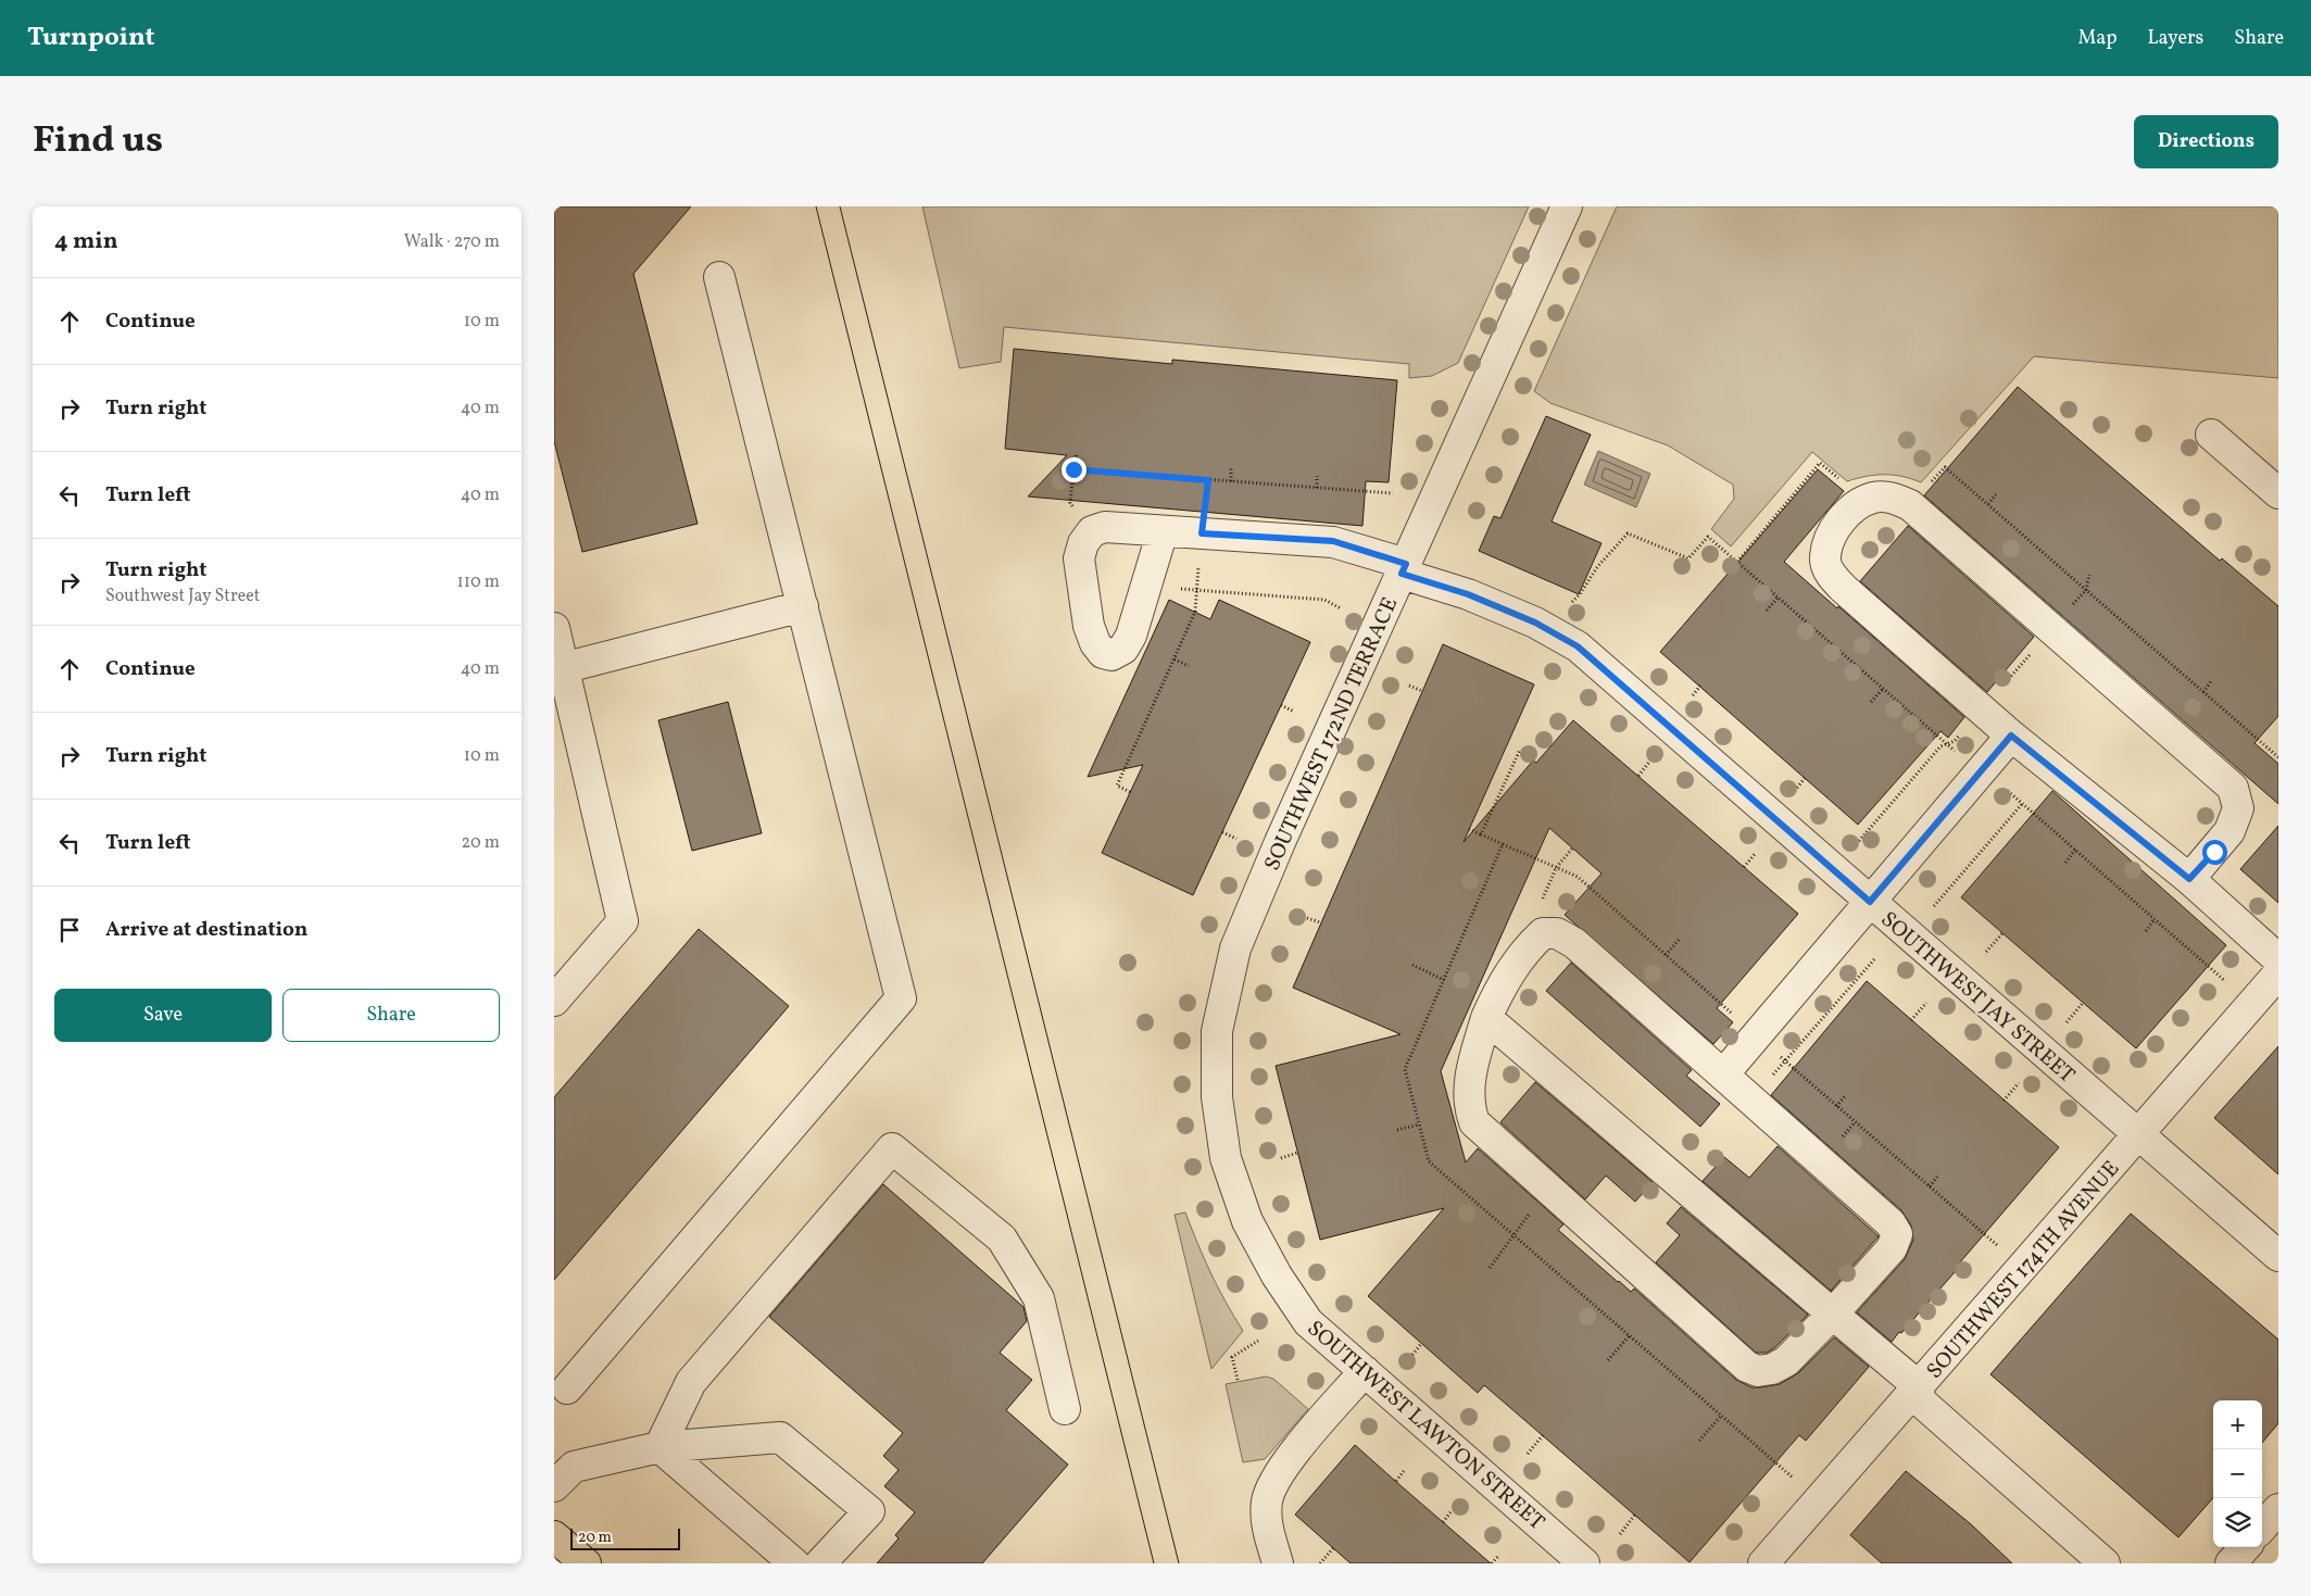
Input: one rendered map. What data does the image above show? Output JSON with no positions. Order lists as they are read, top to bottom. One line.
{"streets":{"street":["SOUTHWEST 172ND TERRACE","SOUTHWEST JAY STREET","SOUTHWEST 174TH AVENUE","SOUTHWEST LAWTON STREET"]},"crossings":[["SOUTHWEST 172ND TERRACE","SOUTHWEST JAY STREET"],["SOUTHWEST 172ND TERRACE","SOUTHWEST LAWTON STREET"],["SOUTHWEST JAY STREET","SOUTHWEST 174TH AVENUE"]],"scale_bar":"20 m","page":{"header":"Turnpoint","nav":["Map","Layers","Share"],"title":"Find us","buttons":["Directions",["Save","Share"]],"heading":["4 min","Walk · 270 m"],"list":[["Continue","10 m"],["Turn right","40 m"],["Turn left","40 m"],["Turn right","Southwest Jay Street","110 m"],["Continue","40 m"],["Turn right","10 m"],["Turn left","20 m"],"Arrive at destination"],"map_buttons":["+","−"],"scale":"20 m"}}
